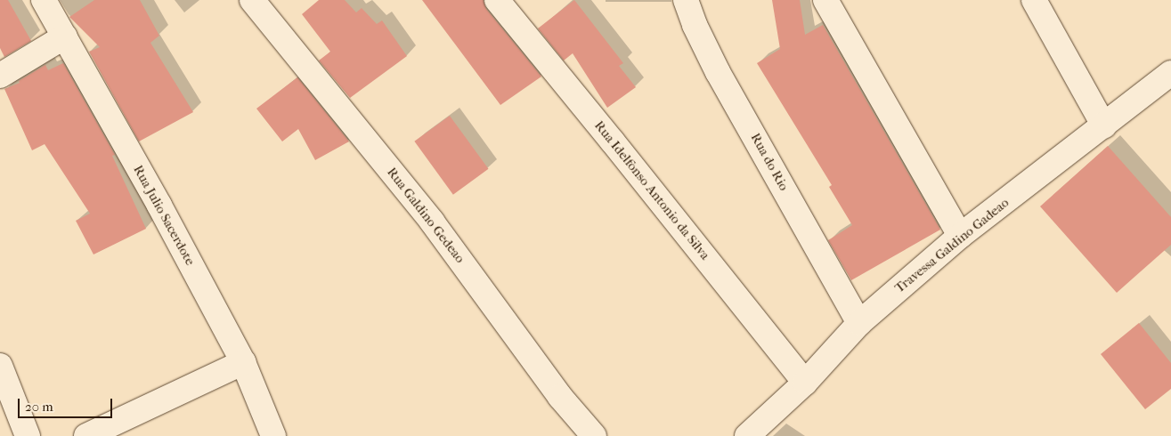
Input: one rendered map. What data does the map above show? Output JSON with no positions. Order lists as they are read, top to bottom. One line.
{"streets":{"street":["Rua do Rio","Rua Idelfonso Antonio da Silva","Rua Julio Sacerdote","Rua Galdino Gedeao","Travessa Galdino Gadeao"]},"crossings":[["Rua do Rio","Travessa Galdino Gadeao"],["Rua Idelfonso Antonio da Silva","Travessa Galdino Gadeao"]],"scale_bar":"20 m"}
